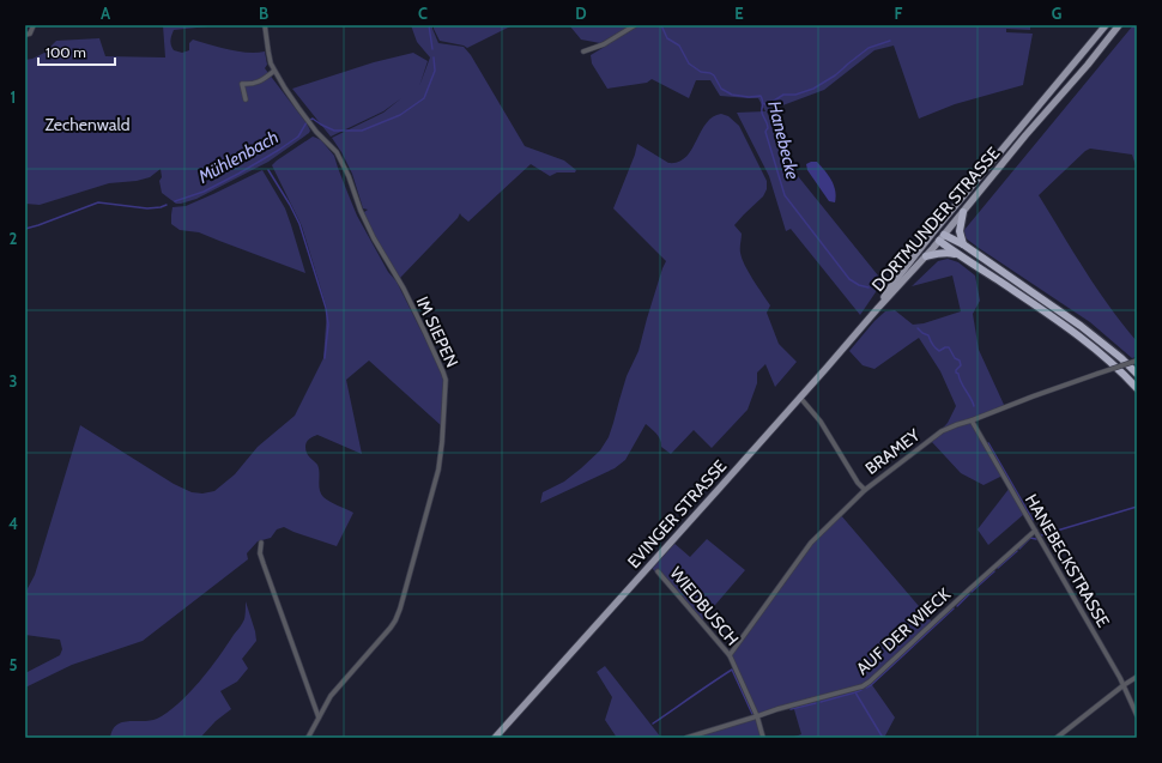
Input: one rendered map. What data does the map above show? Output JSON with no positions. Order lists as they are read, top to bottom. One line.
{"streets":{"main road":["DORTMUNDER STRASSE","EVINGER STRASSE"],"street":["IM SIEPEN","BRAMEY","HANEBECKSTRASSE","WIEDBUSCH","AUF DER WIECK"]},"crossings":[["DORTMUNDER STRASSE","EVINGER STRASSE"],["BRAMEY","HANEBECKSTRASSE"],["BRAMEY","WIEDBUSCH"],["HANEBECKSTRASSE","AUF DER WIECK"],["WIEDBUSCH","AUF DER WIECK"]],"water":["Hanebecke","Mühlenbach"],"parks":["Zechenwald"],"scale_bar":"100 m","grid":{"columns":["A","B","C","D","E","F","G"],"rows":["1","2","3","4","5"]}}
